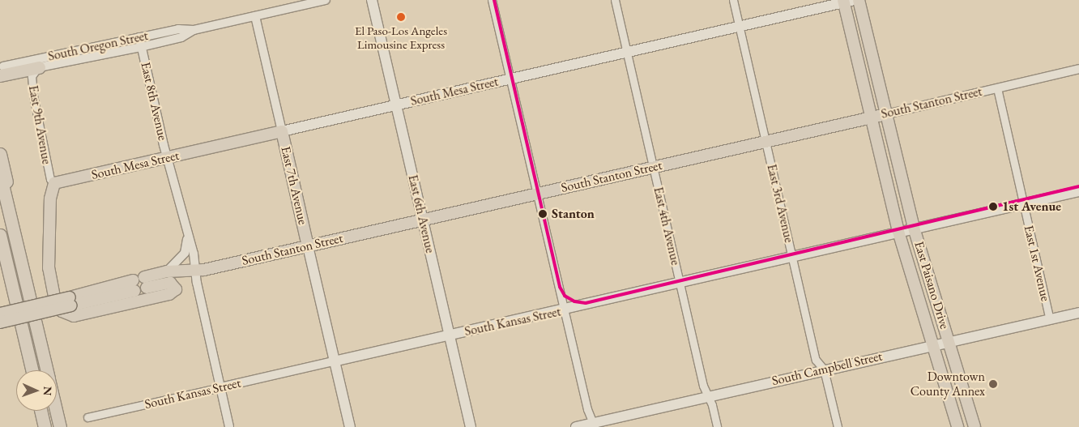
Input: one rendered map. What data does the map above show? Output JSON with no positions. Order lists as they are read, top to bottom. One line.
{"streets":{"main road":["South Mesa Street","South Stanton Street","East 7th Avenue","East 6th Avenue","East Paisano Drive","South Kansas Street","South Campbell Street"],"street":["South Oregon Street","East 8th Avenue","East 9th Avenue","East 3rd Avenue","East 4th Avenue","East 1st Avenue"]},"crossings":[["South Oregon Street","East 8th Avenue"],["South Oregon Street","East 9th Avenue"],["South Oregon Street","East 7th Avenue"],["South Mesa Street","East 8th Avenue"],["South Mesa Street","South Stanton Street"],["South Mesa Street","East 9th Avenue"],["South Mesa Street","East 7th Avenue"],["South Mesa Street","East 3rd Avenue"],["South Mesa Street","East 6th Avenue"],["South Mesa Street","East 4th Avenue"],["South Mesa Street","East Paisano Drive"],["East 8th Avenue","South Stanton Street"],["East 8th Avenue","South Kansas Street"],["South Stanton Street","East 9th Avenue"],["South Stanton Street","East 7th Avenue"],["South Stanton Street","East 3rd Avenue"],["South Stanton Street","East 6th Avenue"],["South Stanton Street","East 4th Avenue"],["South Stanton Street","East 1st Avenue"],["South Stanton Street","East Paisano Drive"],["East 7th Avenue","South Kansas Street"],["East 3rd Avenue","South Kansas Street"],["East 3rd Avenue","South Campbell Street"],["East 6th Avenue","South Kansas Street"],["East 4th Avenue","South Kansas Street"],["East 4th Avenue","South Campbell Street"],["East 1st Avenue","South Kansas Street"],["East 1st Avenue","South Campbell Street"],["East Paisano Drive","South Kansas Street"],["East Paisano Drive","South Campbell Street"]],"places":["El Paso-Los Angeles Limousine Express","1st Avenue","Stanton","Downtown County Annex"],"north":"right"}
